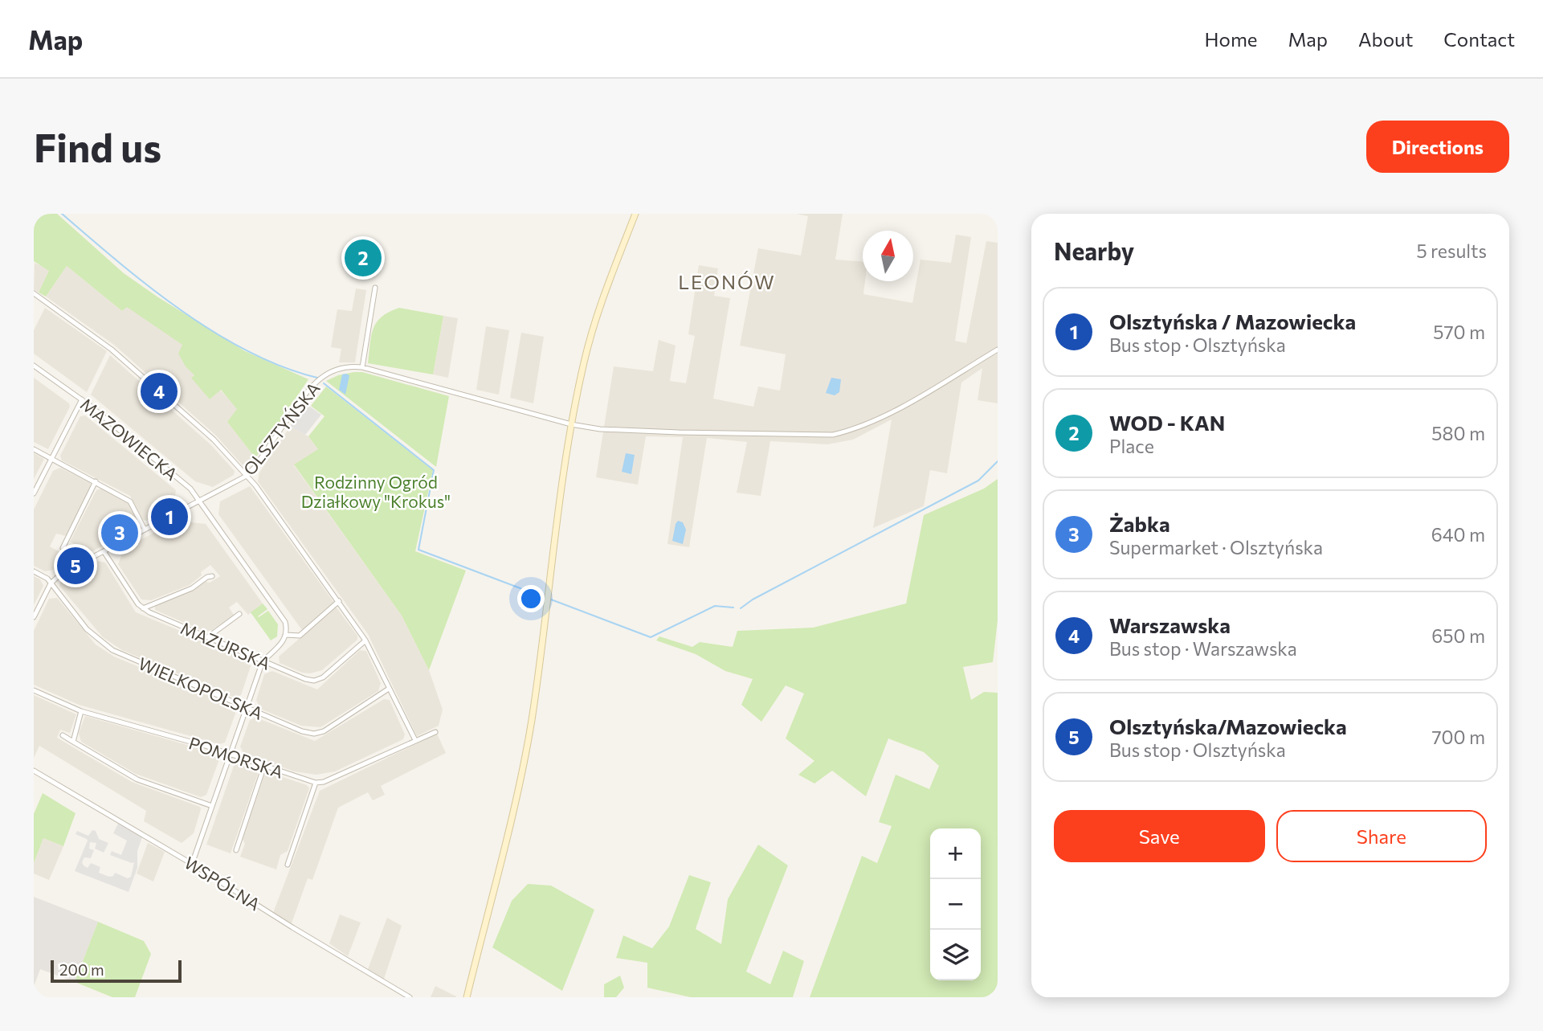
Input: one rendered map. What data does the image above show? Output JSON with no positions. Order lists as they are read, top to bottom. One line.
{"streets":{"street":["OLSZTYŃSKA","MAZOWIECKA","MAZURSKA","WIELKOPOLSKA","POMORSKA","WSPÓLNA"]},"crossings":[["OLSZTYŃSKA","MAZOWIECKA"],["OLSZTYŃSKA","MAZURSKA"],["OLSZTYŃSKA","WIELKOPOLSKA"]],"districts":["LEONÓW"],"parks":["Rodzinny Ogród Działkowy \"Krokus\""],"scale_bar":"200 m","north":"top","page":{"header":"Map","nav":["Home","Map","About","Contact"],"buttons":["Directions",["Save","Share"]],"title":"Find us","heading":["Nearby","5 results"],"pins":["2","4","1","3","5"],"list":[{"mark":"1","name":"Olsztyńska / Mazowiecka","note":"Bus stop · Olsztyńska","value":"570 m"},{"mark":"2","name":"WOD - KAN","note":"Place","value":"580 m"},{"mark":"3","name":"Żabka","note":"Supermarket · Olsztyńska","value":"640 m"},{"mark":"4","name":"Warszawska","note":"Bus stop · Warszawska","value":"650 m"},{"mark":"5","name":"Olsztyńska/Mazowiecka","note":"Bus stop · Olsztyńska","value":"700 m"}],"map_buttons":["+","−"],"scale":"200 m"}}
